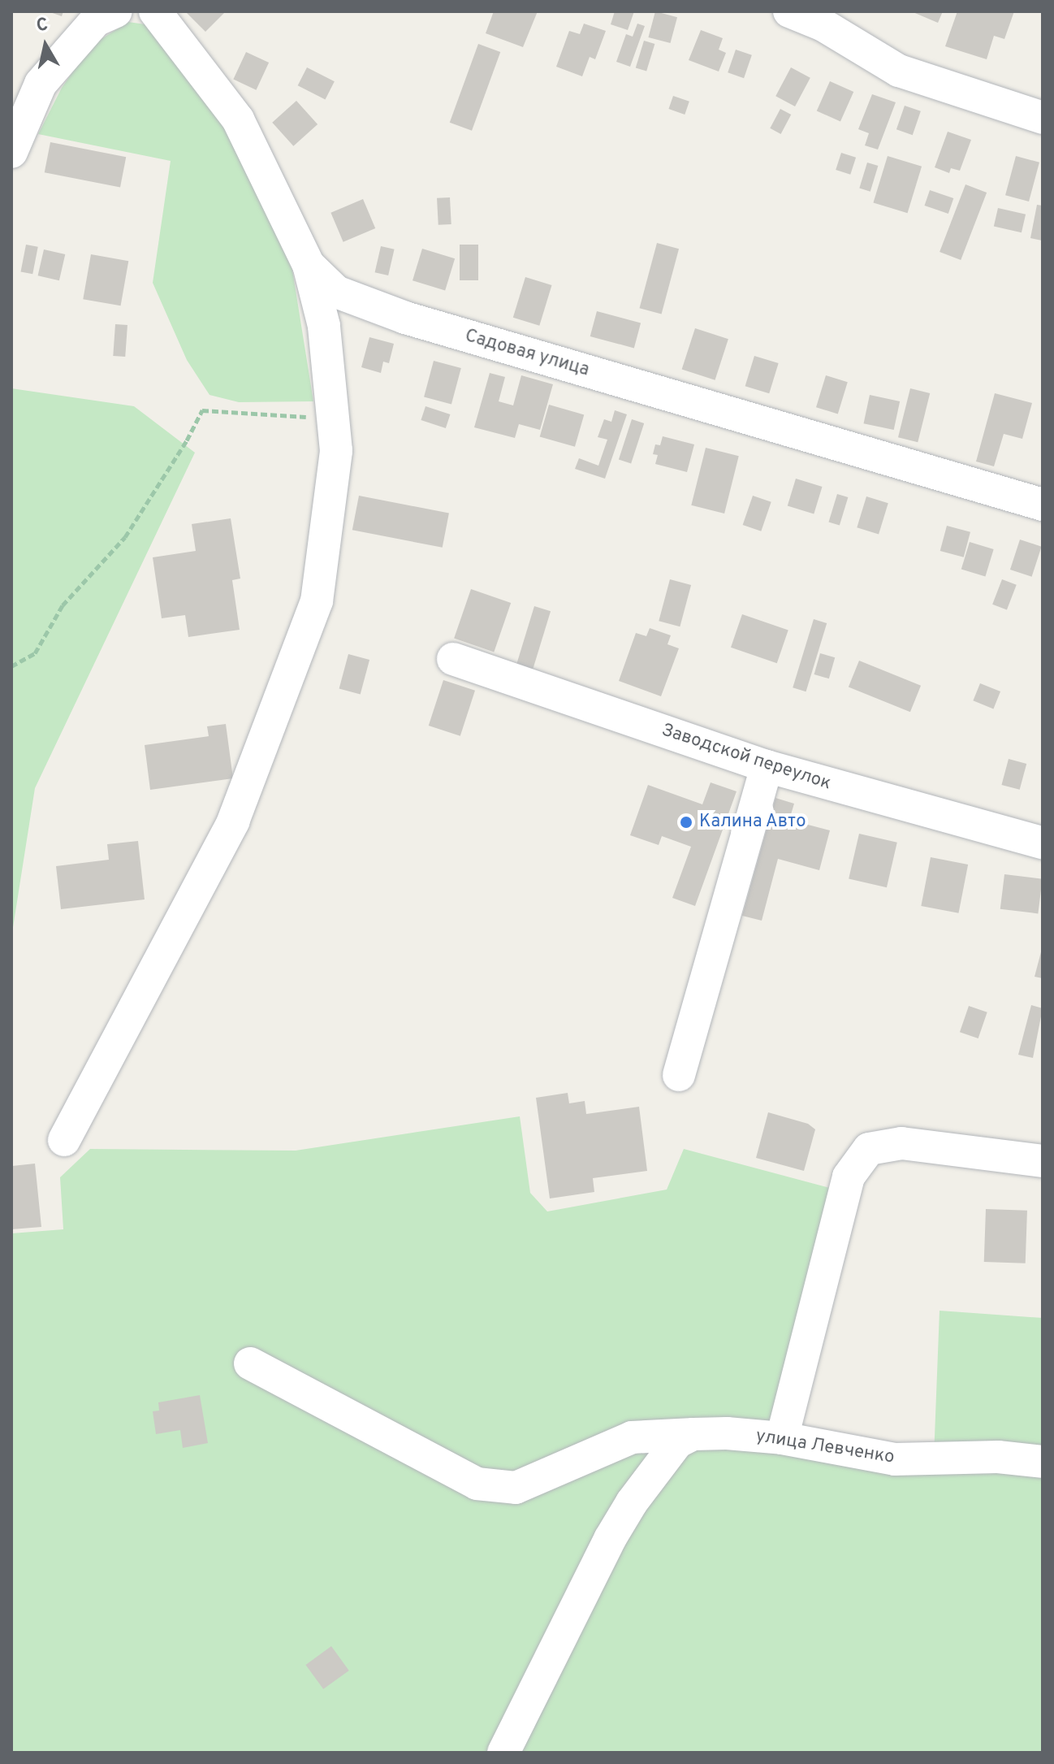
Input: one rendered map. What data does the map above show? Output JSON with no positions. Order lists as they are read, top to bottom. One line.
{"streets":{"street":["Садовая улица","Заводской переулок","улица Левченко"]},"places":["Калина Авто"],"north":"top"}
